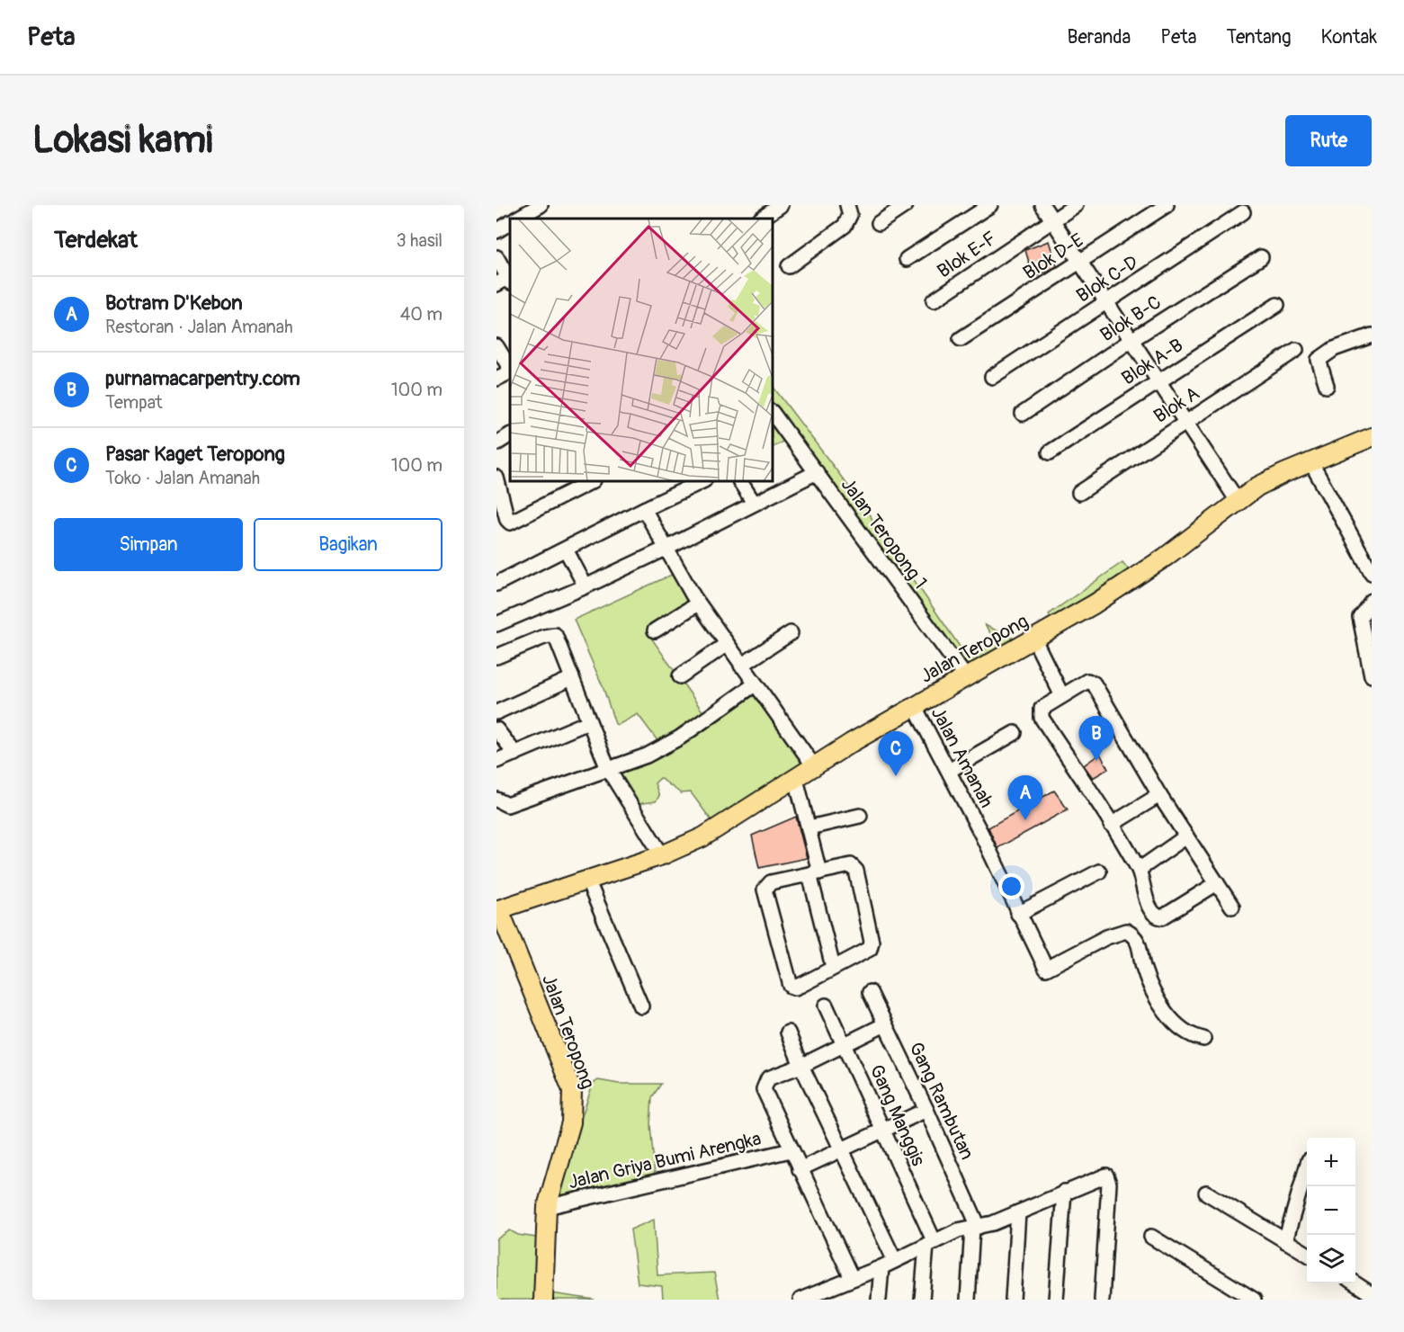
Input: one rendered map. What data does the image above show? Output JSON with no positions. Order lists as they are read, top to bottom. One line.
{"streets":{"main road":["Jalan Teropong"],"street":["Blok E-F","Blok D-E","Blok C-D","Blok B-C","Blok A-B","Blok A","Jalan Teropong 1","Jalan Amanah","Gang Rambutan","Gang Manggis","Jalan Griya Bumi Arengka"]},"crossings":[["Jalan Teropong 1","Jalan Teropong"],["Jalan Teropong","Jalan Amanah"],["Jalan Teropong","Jalan Griya Bumi Arengka"]],"page":{"header":"Peta","nav":["Beranda","Peta","Tentang","Kontak"],"buttons":["Rute",["Simpan","Bagikan"]],"title":"Lokasi kami","heading":["Terdekat","3 hasil"],"list":[{"mark":"A","name":"Botram D'Kebon","note":"Restoran · Jalan Amanah","value":"40 m"},{"mark":"B","name":"purnamacarpentry.com","note":"Tempat","value":"100 m"},{"mark":"C","name":"Pasar Kaget Teropong","note":"Toko · Jalan Amanah","value":"100 m"}],"pins":["B","C","A"],"map_buttons":["+","−"]}}
